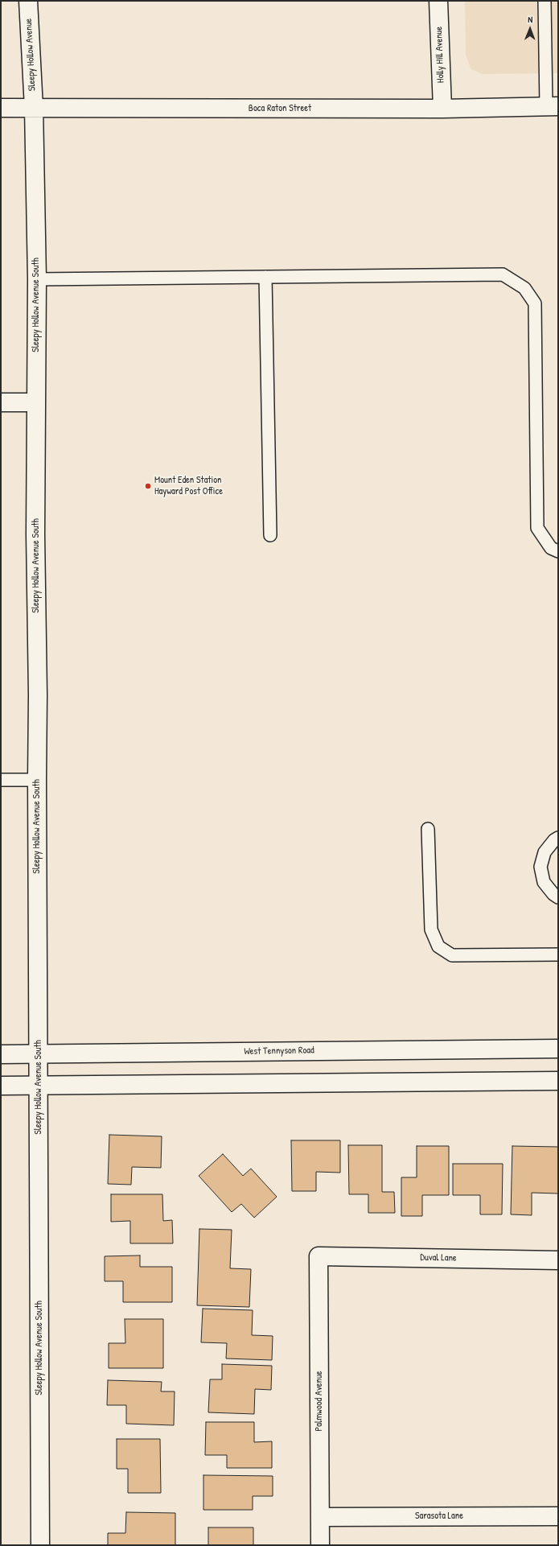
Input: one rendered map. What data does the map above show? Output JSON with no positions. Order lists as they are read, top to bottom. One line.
{"streets":{"street":["Sleepy Hollow Avenue","Holly Hill Avenue","Boca Raton Street","Sleepy Hollow Avenue South","West Tennyson Road","Duval Lane","Palmwood Avenue","Sarasota Lane"]},"crossings":[["Sleepy Hollow Avenue","Boca Raton Street"],["Sleepy Hollow Avenue","Sleepy Hollow Avenue South"],["Holly Hill Avenue","Boca Raton Street"],["Boca Raton Street","Sleepy Hollow Avenue South"],["Sleepy Hollow Avenue South","West Tennyson Road"],["Duval Lane","Palmwood Avenue"],["Palmwood Avenue","Sarasota Lane"]],"places":["Mount Eden Station Hayward Post Office"],"north":"top"}
